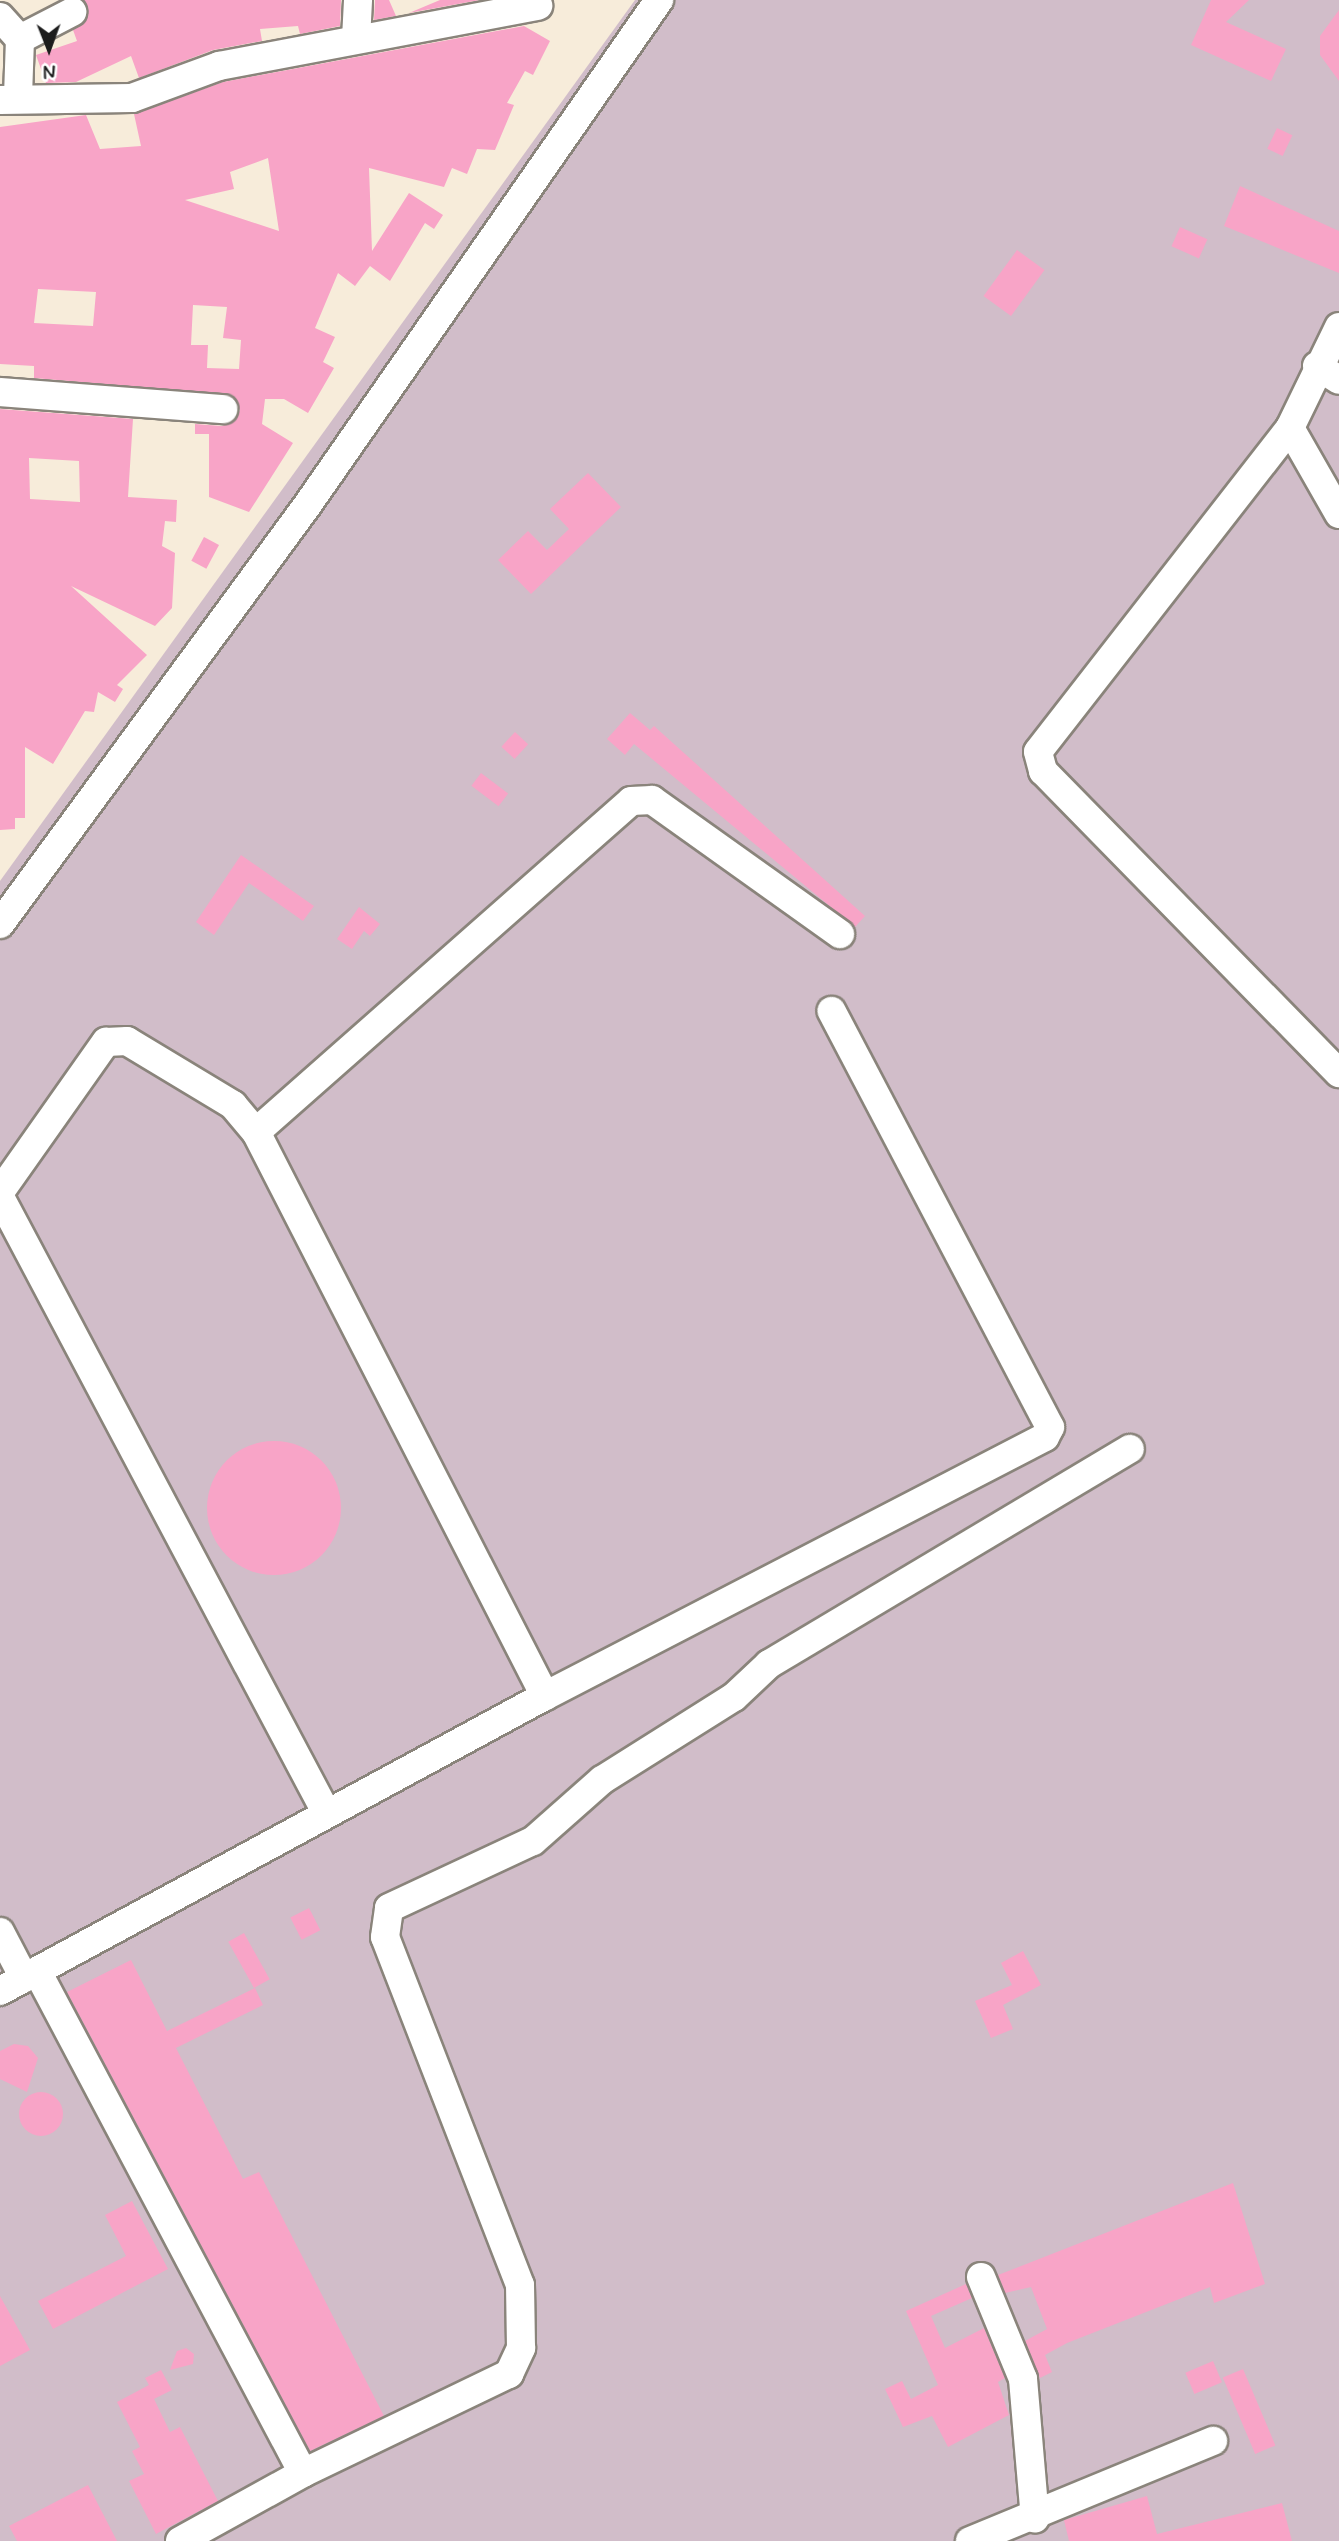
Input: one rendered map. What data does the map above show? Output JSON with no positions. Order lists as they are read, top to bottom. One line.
{"north":"bottom"}
